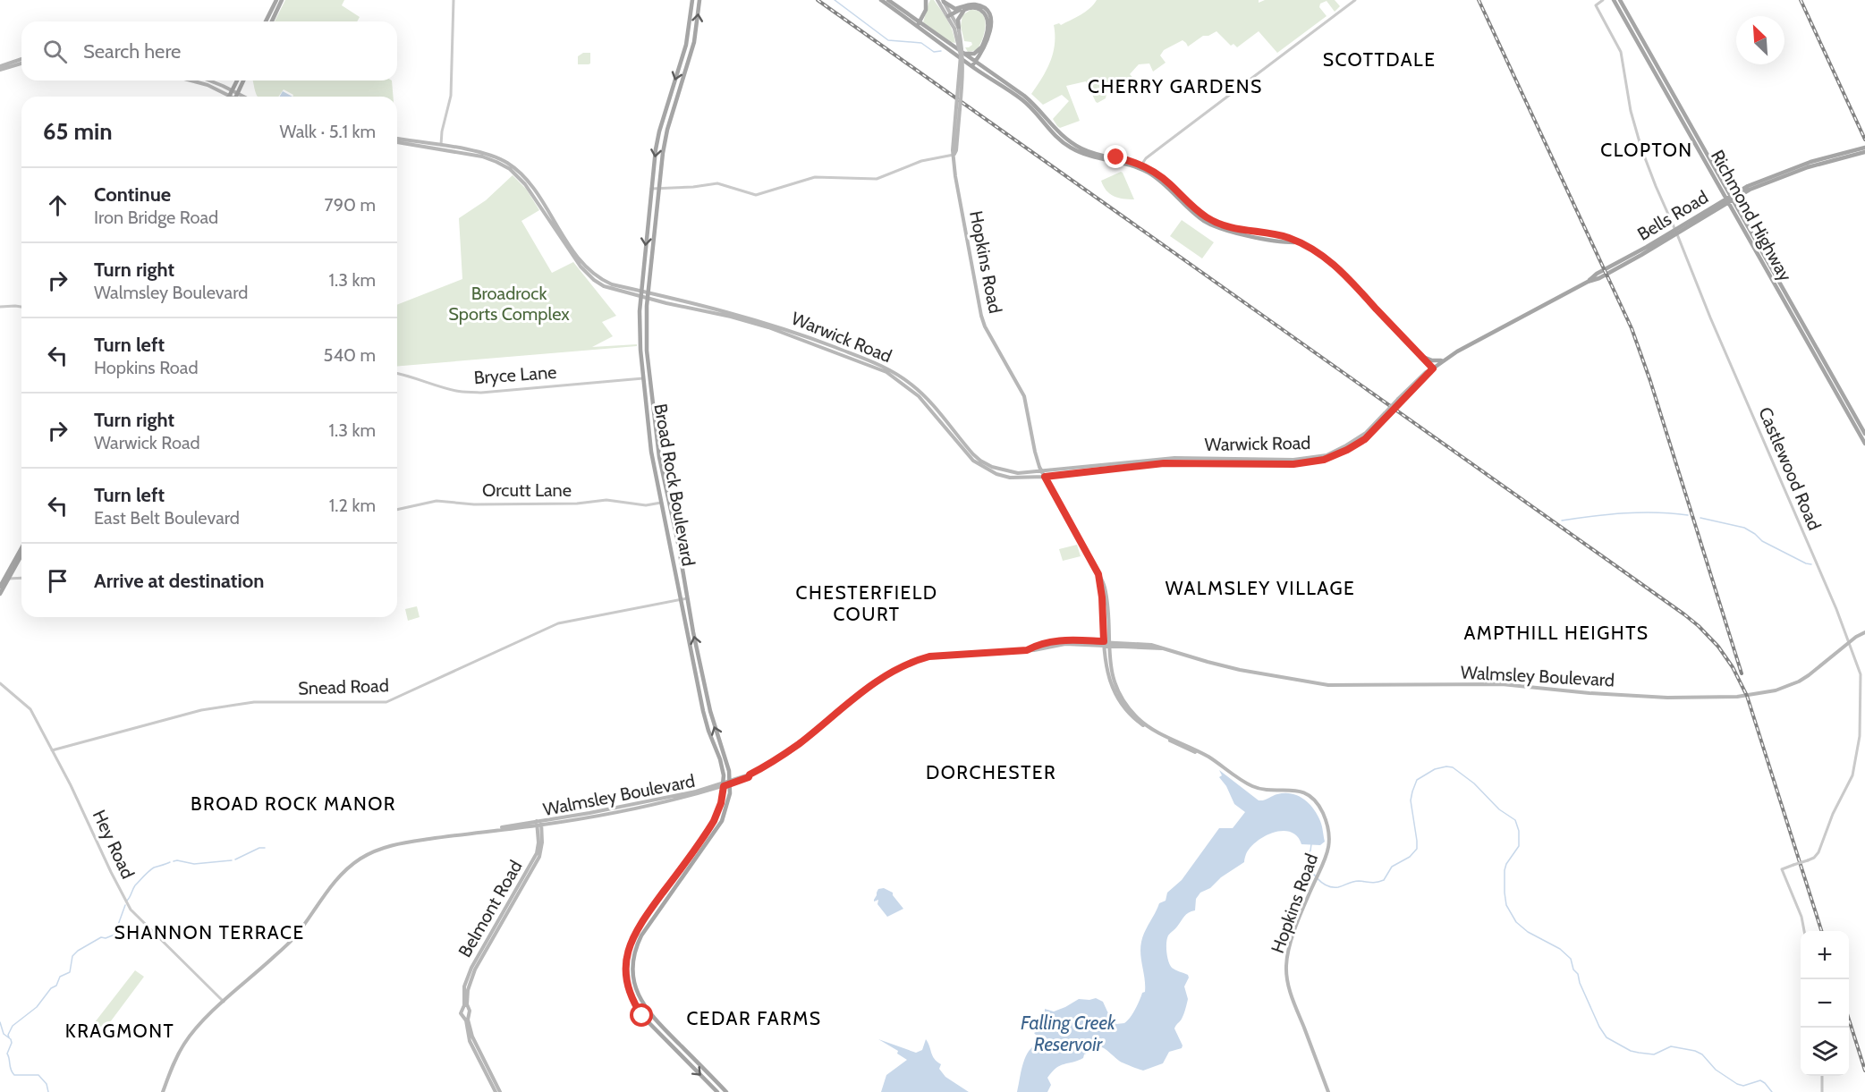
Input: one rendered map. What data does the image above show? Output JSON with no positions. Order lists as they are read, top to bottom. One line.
{"streets":{"main road":["Bells Road","Richmond Highway","Hopkins Road","Warwick Road","Broad Rock Boulevard","Walmsley Boulevard","Belmont Road"],"street":["Bryce Lane","Castlewood Road","Orcutt Lane","Snead Road","Hey Road"]},"crossings":[["Bells Road","Richmond Highway"],["Bells Road","Warwick Road"],["Bells Road","Castlewood Road"],["Hopkins Road","Warwick Road"],["Hopkins Road","Walmsley Boulevard"],["Warwick Road","Broad Rock Boulevard"],["Bryce Lane","Broad Rock Boulevard"],["Castlewood Road","Walmsley Boulevard"],["Broad Rock Boulevard","Orcutt Lane"],["Broad Rock Boulevard","Walmsley Boulevard"],["Broad Rock Boulevard","Snead Road"],["Walmsley Boulevard","Hey Road"],["Walmsley Boulevard","Belmont Road"],["Snead Road","Hey Road"]],"districts":["SCOTTDALE","CHERRY GARDENS","CLOPTON","WALMSLEY VILLAGE","CHESTERFIELD COURT","AMPTHILL HEIGHTS","DORCHESTER","BROAD ROCK MANOR","SHANNON TERRACE","CEDAR FARMS","KRAGMONT"],"water":["Falling Creek Reservoir"],"parks":["Broadrock Sports Complex"],"north":"top left","page":{"search":"Search here","heading":["65 min","Walk · 5.1 km"],"list":[["Continue","Iron Bridge Road","790 m"],["Turn right","Walmsley Boulevard","1.3 km"],["Turn left","Hopkins Road","540 m"],["Turn right","Warwick Road","1.3 km"],["Turn left","East Belt Boulevard","1.2 km"],"Arrive at destination"],"map_buttons":["+","−"]}}
